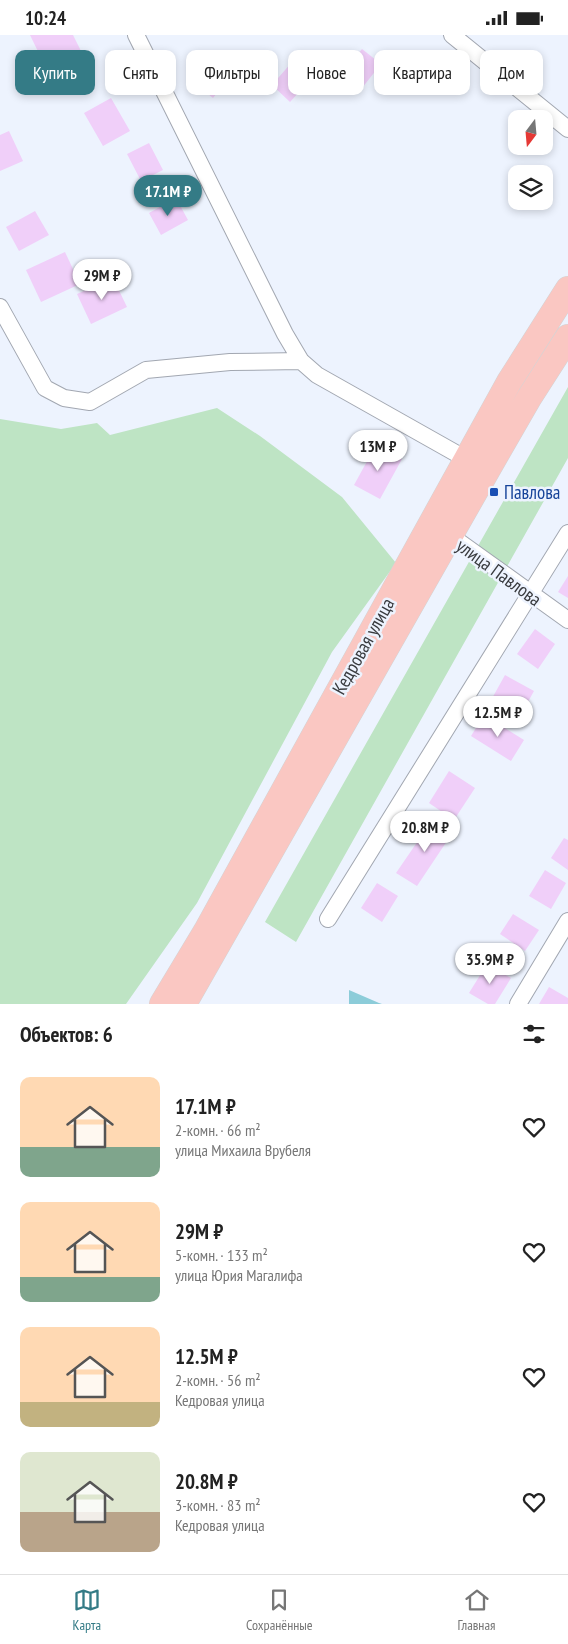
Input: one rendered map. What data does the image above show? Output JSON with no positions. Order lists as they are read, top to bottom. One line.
{"streets":{"main road":["Кедровая улица"],"street":["улица Павлова"]},"crossings":[["улица Павлова","Кедровая улица"]],"places":{"transit":["Павлова"]},"north":"bottom","page":{"status":"10:24","chip":["Купить","Снять","Фильтры","Новое","Квартира","Дом"],"price":["17.1M ₽","29M ₽","13M ₽","12.5M ₽","20.8M ₽","35.9M ₽"],"heading":"Объектов: 6","list":[{"name":"17.1M ₽","note":"2-комн. · 66 m² · улица Михаила Врубеля"},{"name":"29M ₽","note":"5-комн. · 133 m² · улица Юрия Магалифа"},{"name":"12.5M ₽","note":"2-комн. · 56 m² · Кедровая улица"},{"name":"20.8M ₽","note":"3-комн. · 83 m² · Кедровая улица"}],"tabs":["Карта","Сохранённые","Главная"]}}
